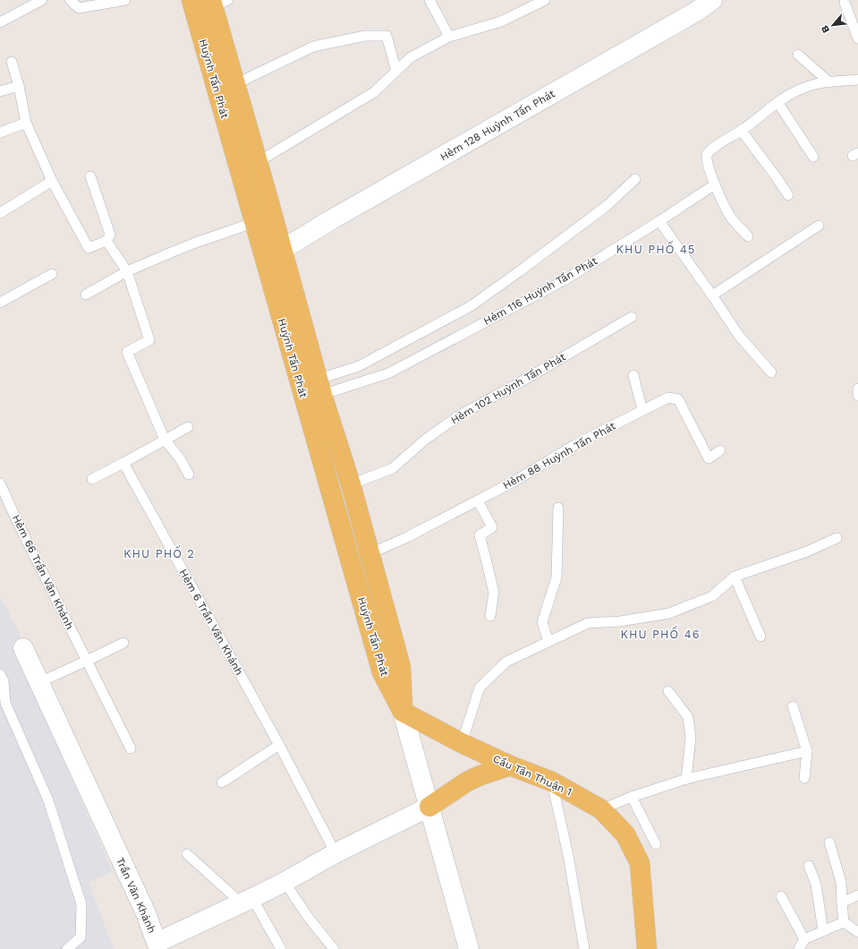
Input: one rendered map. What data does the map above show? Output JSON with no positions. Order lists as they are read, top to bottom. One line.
{"streets":{"main road":["Huỳnh Tấn Phát","Cầu Tân Thuận 1"],"street":["Hẻm 128 Huỳnh Tấn Phát","Trần Văn Khánh"],"lane":["Hẻm 116 Huỳnh Tấn Phát","Hẻm 102 Huỳnh Tấn Phát","Hẻm 88 Huỳnh Tấn Phát","Hẻm 66 Trần Văn Khánh","Hẻm 6 Trần Văn Khánh"]},"crossings":[["Huỳnh Tấn Phát","Hẻm 128 Huỳnh Tấn Phát"],["Huỳnh Tấn Phát","Hẻm 116 Huỳnh Tấn Phát"],["Huỳnh Tấn Phát","Hẻm 102 Huỳnh Tấn Phát"],["Huỳnh Tấn Phát","Hẻm 88 Huỳnh Tấn Phát"],["Huỳnh Tấn Phát","Cầu Tân Thuận 1"],["Huỳnh Tấn Phát","Trần Văn Khánh"],["Hẻm 6 Trần Văn Khánh","Trần Văn Khánh"]],"districts":["KHU PHỐ 45","KHU PHỐ 2","KHU PHỐ 46"],"north":"bottom left"}
